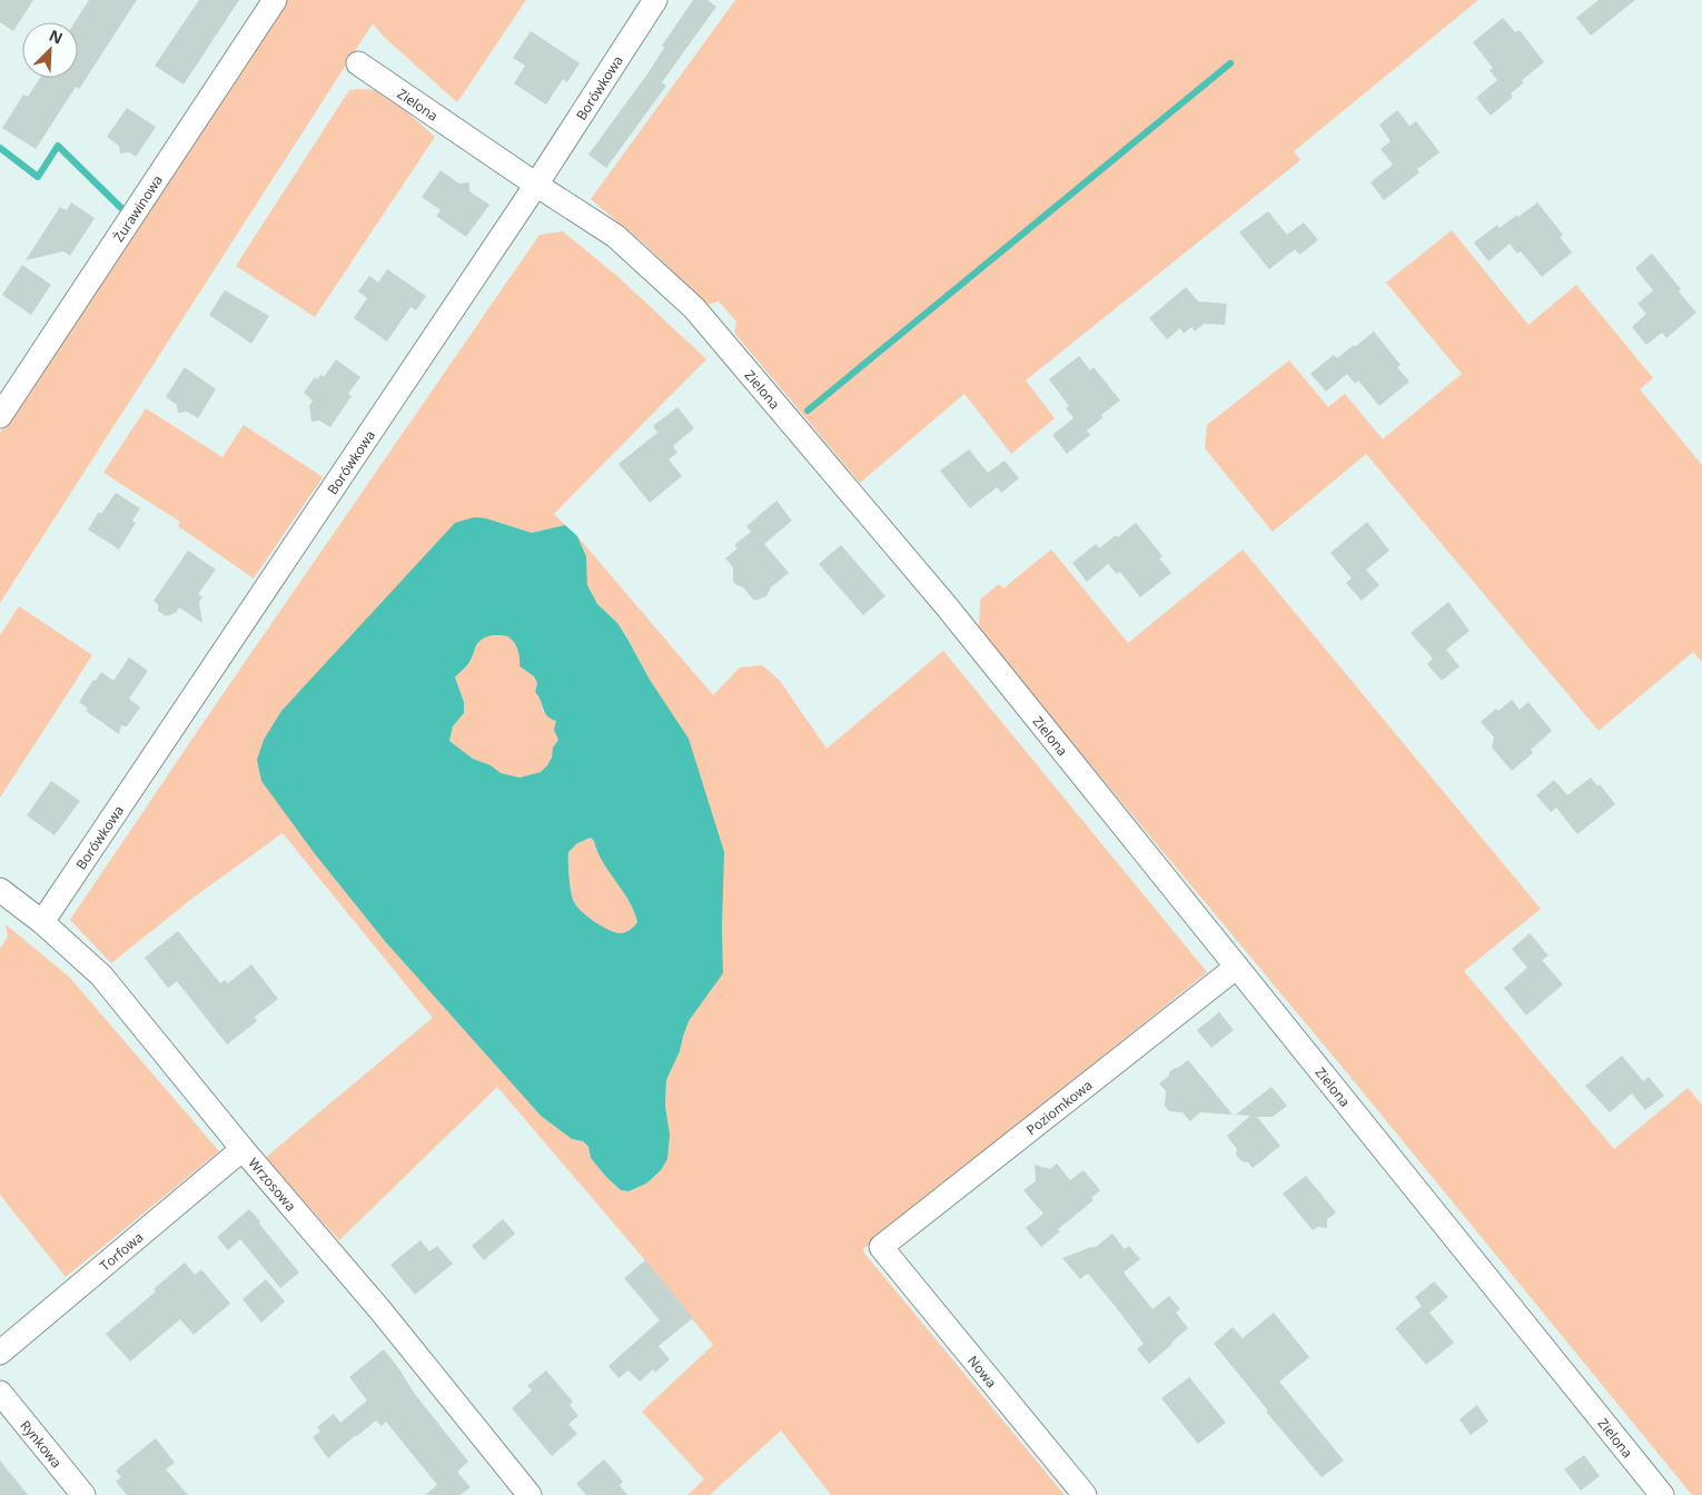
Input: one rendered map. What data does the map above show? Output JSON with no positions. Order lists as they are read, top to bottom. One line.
{"streets":{"street":["Borówkowa","Zielona","Żurawinowa","Poziomkowa","Wrzosowa","Torfowa","Nowa","Rynkowa"]},"crossings":[["Borówkowa","Zielona"],["Borówkowa","Wrzosowa"],["Zielona","Poziomkowa"],["Poziomkowa","Nowa"],["Wrzosowa","Torfowa"]],"north":"top right"}
